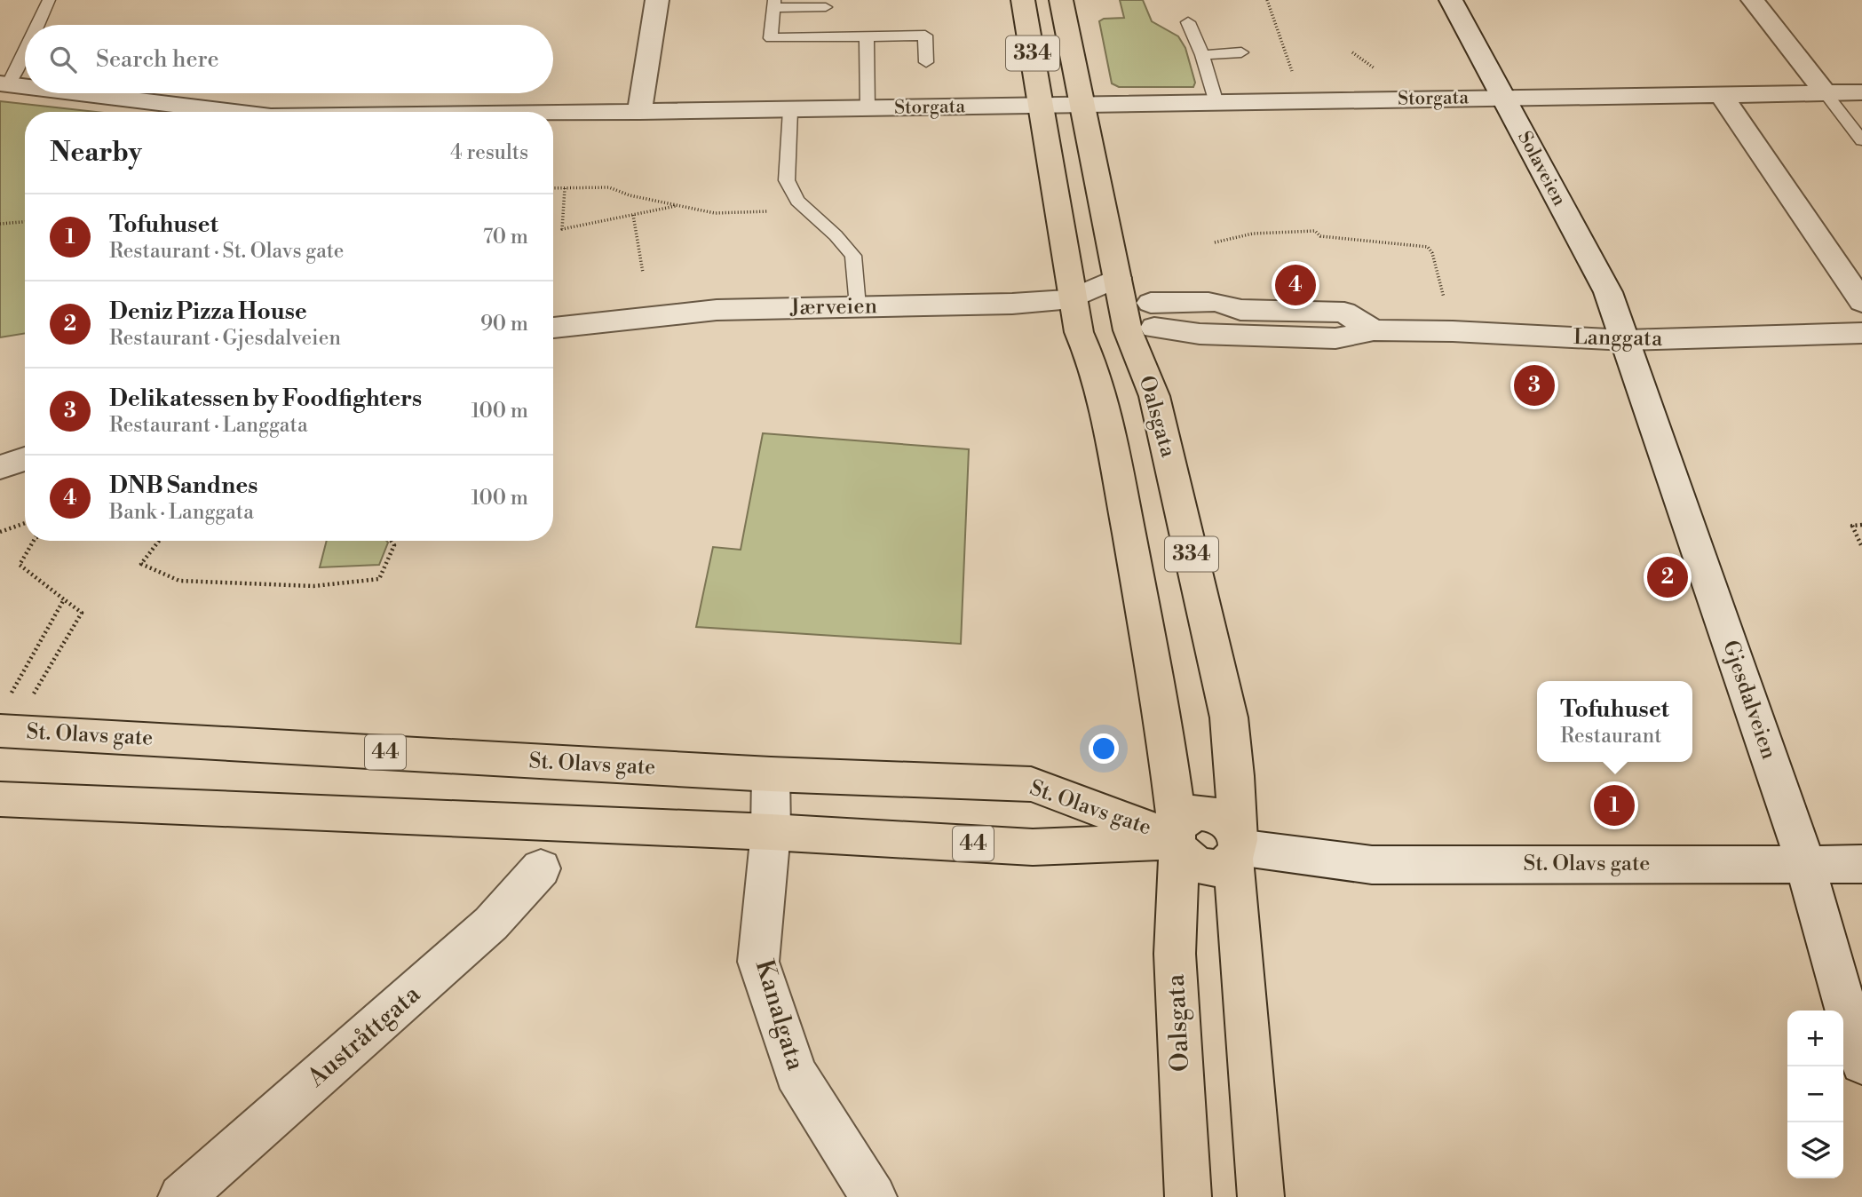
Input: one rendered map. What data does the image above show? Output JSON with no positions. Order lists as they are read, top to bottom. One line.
{"streets":{"main road":["334","Oalsgata","St. Olavs gate","44"],"street":["Storgata","Solaveien","Jærveien","Langgata","Gjesdalveien","Kanalgata","Austråttgata"]},"crossings":[["Storgata","Solaveien"],["Storgata","Oalsgata"],["Solaveien","Langgata"],["Solaveien","Gjesdalveien"],["Jærveien","Oalsgata"],["Langgata","Gjesdalveien"],["Oalsgata","St. Olavs gate"],["Gjesdalveien","St. Olavs gate"],["St. Olavs gate","Kanalgata"]],"page":{"search":"Search here","heading":["Nearby","4 results"],"list":[{"mark":"1","name":"Tofuhuset","note":"Restaurant · St. Olavs gate","value":"70 m"},{"mark":"2","name":"Deniz Pizza House","note":"Restaurant · Gjesdalveien","value":"90 m"},{"mark":"3","name":"Delikatessen by Foodfighters","note":"Restaurant · Langgata","value":"100 m"},{"mark":"4","name":"DNB Sandnes","note":"Bank · Langgata","value":"100 m"}],"pins":["4","3","2","1"],"popup":["Tofuhuset","Restaurant"],"map_buttons":["+","−"]}}
